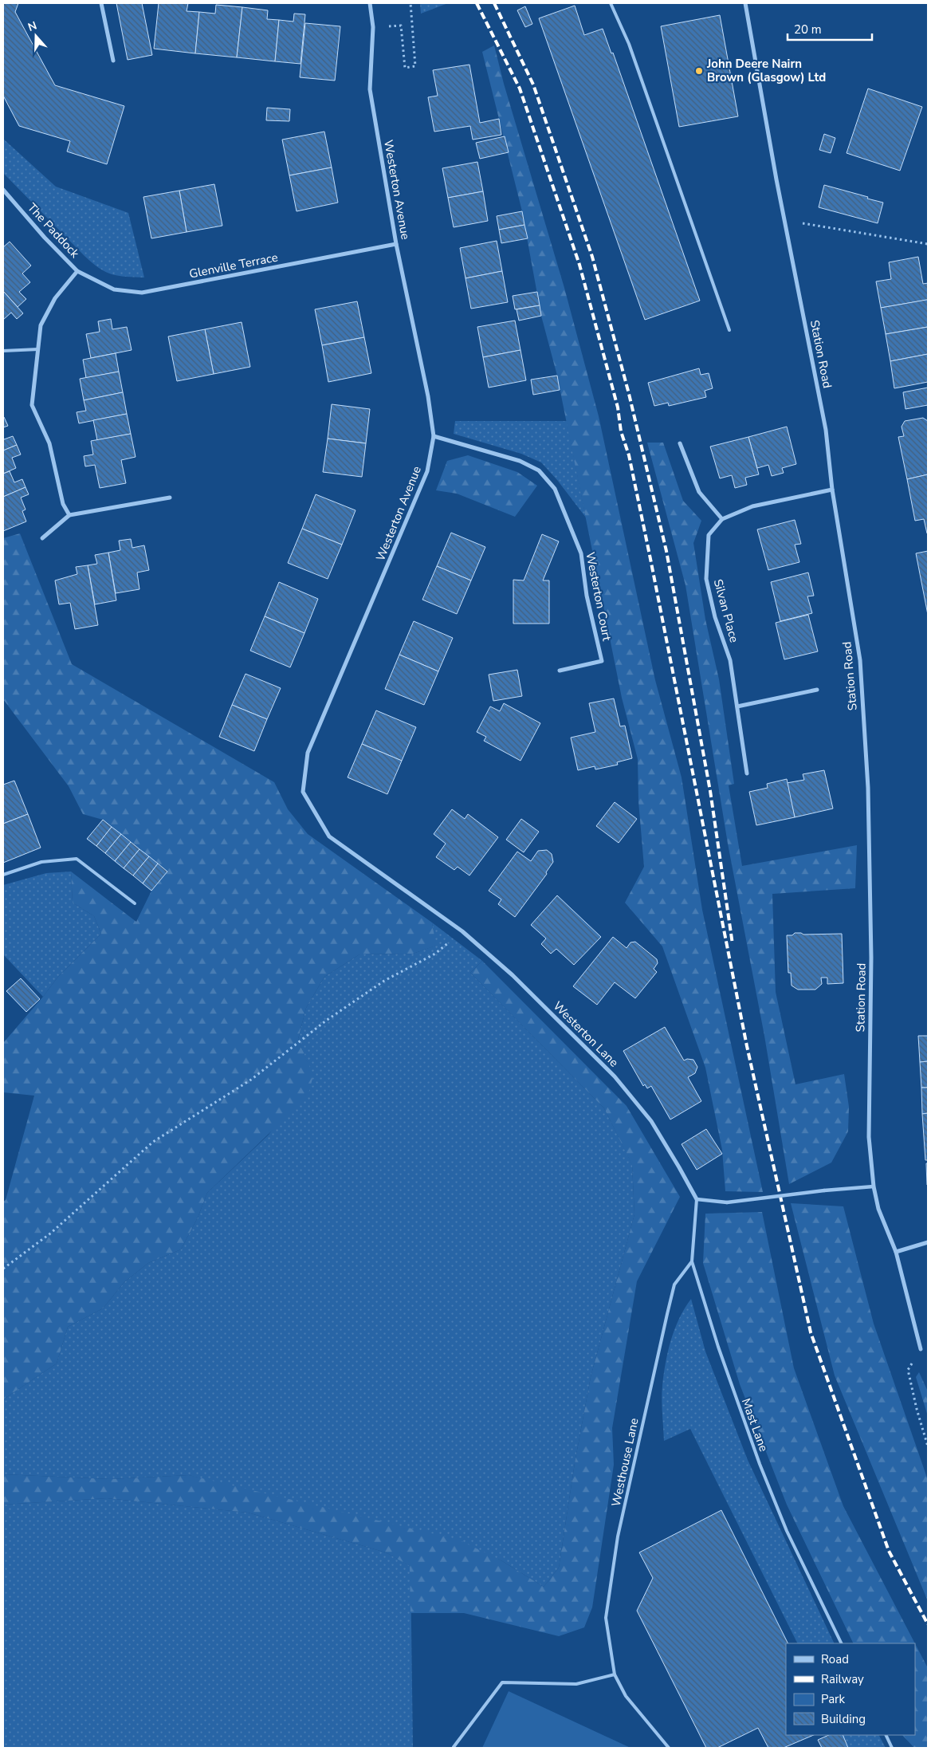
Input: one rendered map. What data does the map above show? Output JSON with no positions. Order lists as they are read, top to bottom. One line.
{"streets":{"street":["Westerton Avenue","The Paddock","Glenville Terrace","Station Road","Westerton Court","Silvan Place","Westerton Lane"],"lane":["Mast Lane","Westhouse Lane"]},"crossings":[["Westerton Avenue","Glenville Terrace"],["Westerton Avenue","Westerton Court"],["Westerton Avenue","Westerton Lane"],["The Paddock","Glenville Terrace"],["Station Road","Silvan Place"],["Westerton Lane","Mast Lane"],["Mast Lane","Westhouse Lane"]],"places":["John Deere Nairn Brown (Glasgow) Ltd"],"legend":["Road","Railway","Park","Building"],"scale_bar":"20 m","north":"top"}
